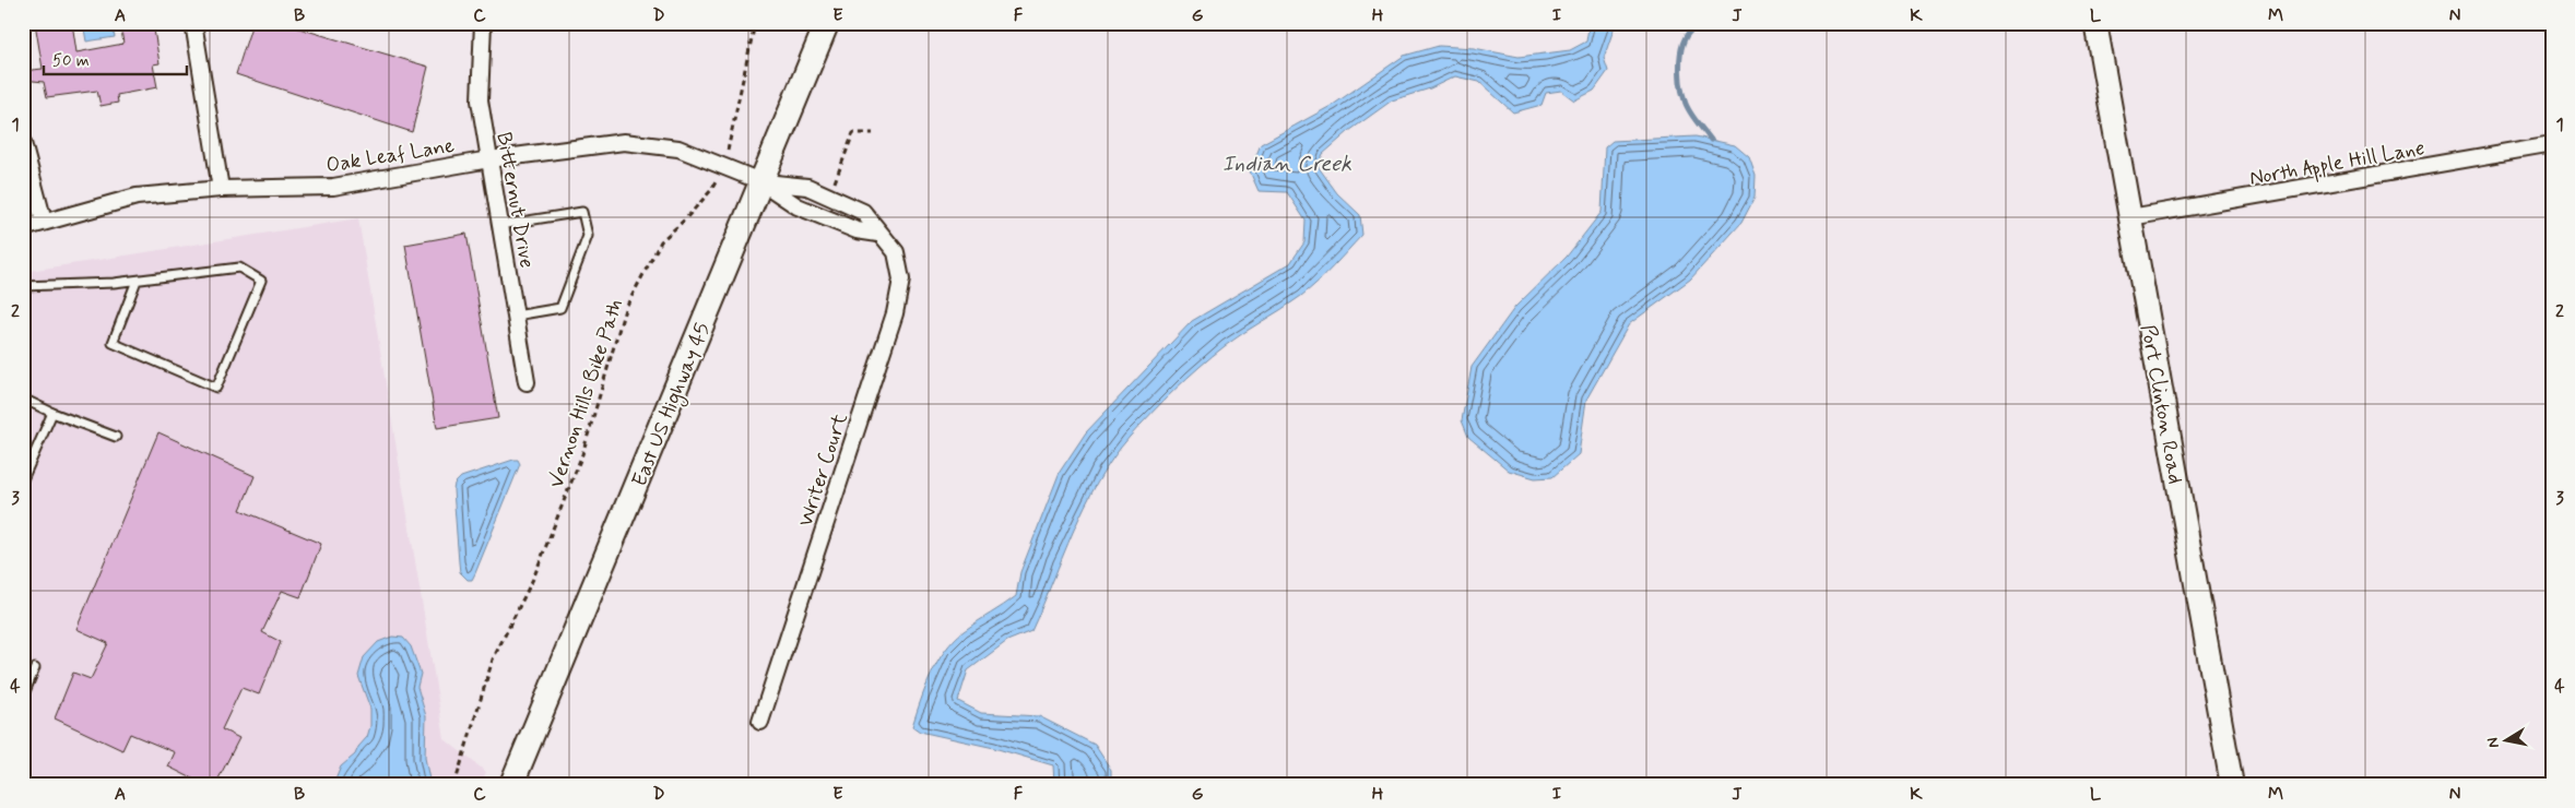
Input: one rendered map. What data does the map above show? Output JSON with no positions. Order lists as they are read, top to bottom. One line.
{"streets":{"main road":["East US Highway 45"],"street":["Oak Leaf Lane","North Apple Hill Lane","Bitternut Drive","Port Clinton Road","Writer Court"],"path":["Vernon Hills Bike Path"]},"crossings":[["Oak Leaf Lane","Bitternut Drive"],["Oak Leaf Lane","Vernon Hills Bike Path"],["Oak Leaf Lane","East US Highway 45"],["Oak Leaf Lane","Writer Court"],["North Apple Hill Lane","Port Clinton Road"],["East US Highway 45","Writer Court"]],"water":["Indian Creek"],"scale_bar":"50 m","north":"left","grid":{"columns":["A","B","C","D","E","F","G","H","I","J","K","L","M","N"],"rows":["1","2","3","4"]}}
